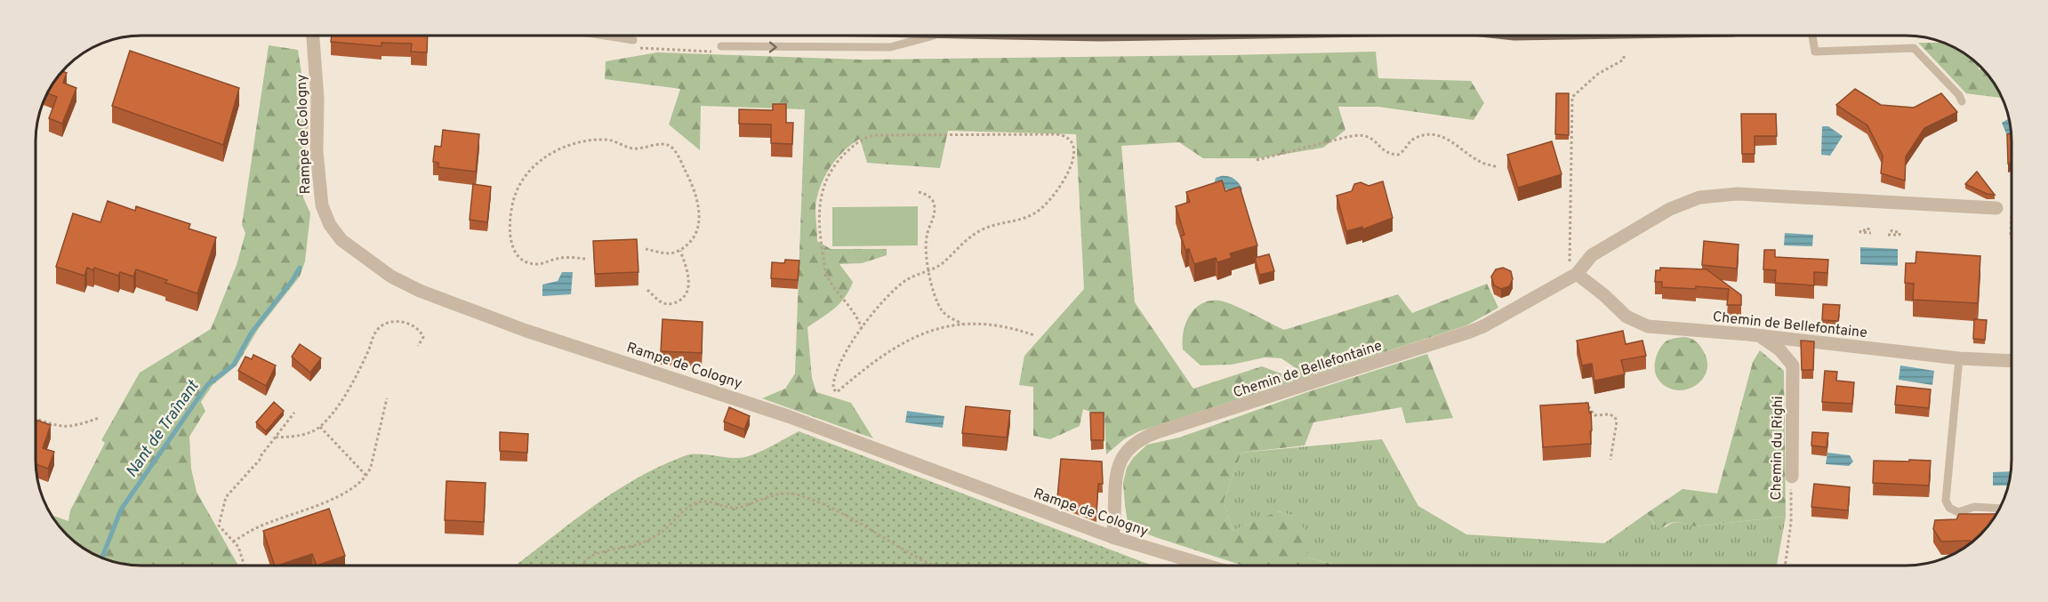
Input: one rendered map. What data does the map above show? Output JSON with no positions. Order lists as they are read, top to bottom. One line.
{"streets":{"street":["Rampe de Cologny","Chemin de Bellefontaine","Chemin du Righi"]},"crossings":[["Rampe de Cologny","Chemin de Bellefontaine"],["Chemin de Bellefontaine","Chemin du Righi"]],"water":["Nant de Traînant"]}
